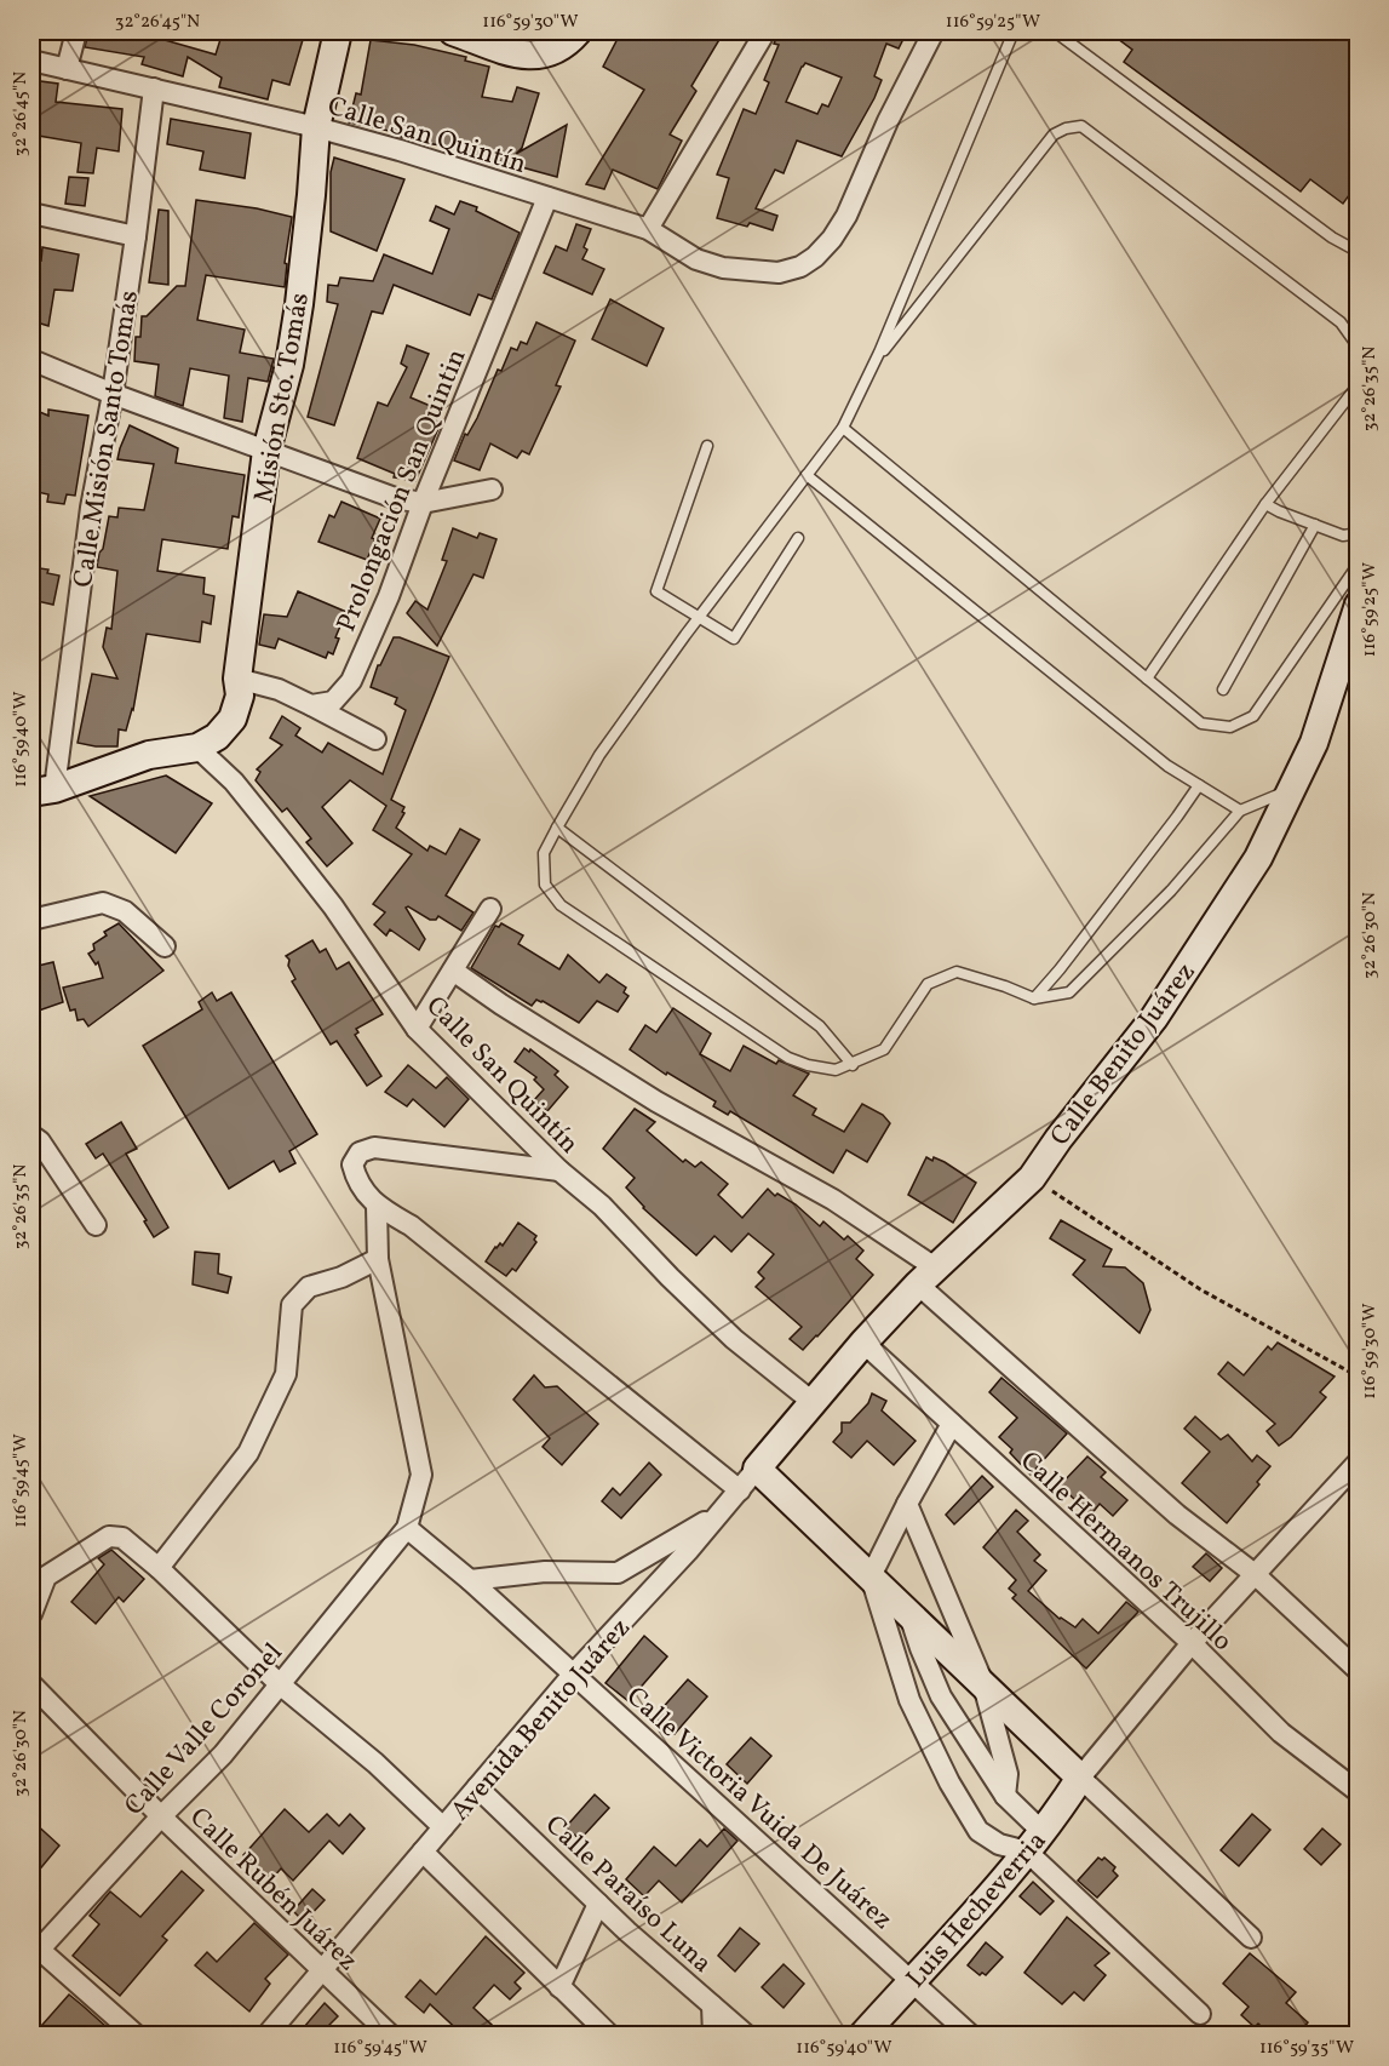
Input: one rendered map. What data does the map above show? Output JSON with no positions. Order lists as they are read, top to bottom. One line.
{"streets":{"street":["Calle San Quintín","Misión Sto. Tomás","Calle Misión Santo Tomás","Prolongación San Quintin","Calle Benito Juárez","Calle Hermanos Trujillo","Avenida Benito Juárez","Calle Valle Coronel","Calle Victoria Vuida De Juárez","Calle Rubén Juárez","Calle Paraíso Luna","Luis Hecheverria"]},"crossings":[["Calle San Quintín","Misión Sto. Tomás"],["Calle San Quintín","Calle Misión Santo Tomás"],["Calle San Quintín","Prolongación San Quintin"],["Calle San Quintín","Calle Benito Juárez"],["Calle San Quintín","Avenida Benito Juárez"],["Calle Benito Juárez","Calle Hermanos Trujillo"],["Calle Benito Juárez","Avenida Benito Juárez"],["Avenida Benito Juárez","Calle Victoria Vuida De Juárez"],["Avenida Benito Juárez","Calle Rubén Juárez"],["Avenida Benito Juárez","Calle Paraíso Luna"],["Calle Valle Coronel","Calle Victoria Vuida De Juárez"],["Calle Valle Coronel","Calle Rubén Juárez"],["Calle Victoria Vuida De Juárez","Luis Hecheverria"]],"coordinates":["32°26'45\"N","116°59'30\"W","116°59'25\"W","32°26'35\"N","116°59'40\"W","32°26'30\"N","116°59'45\"W","116°59'35\"W"]}
